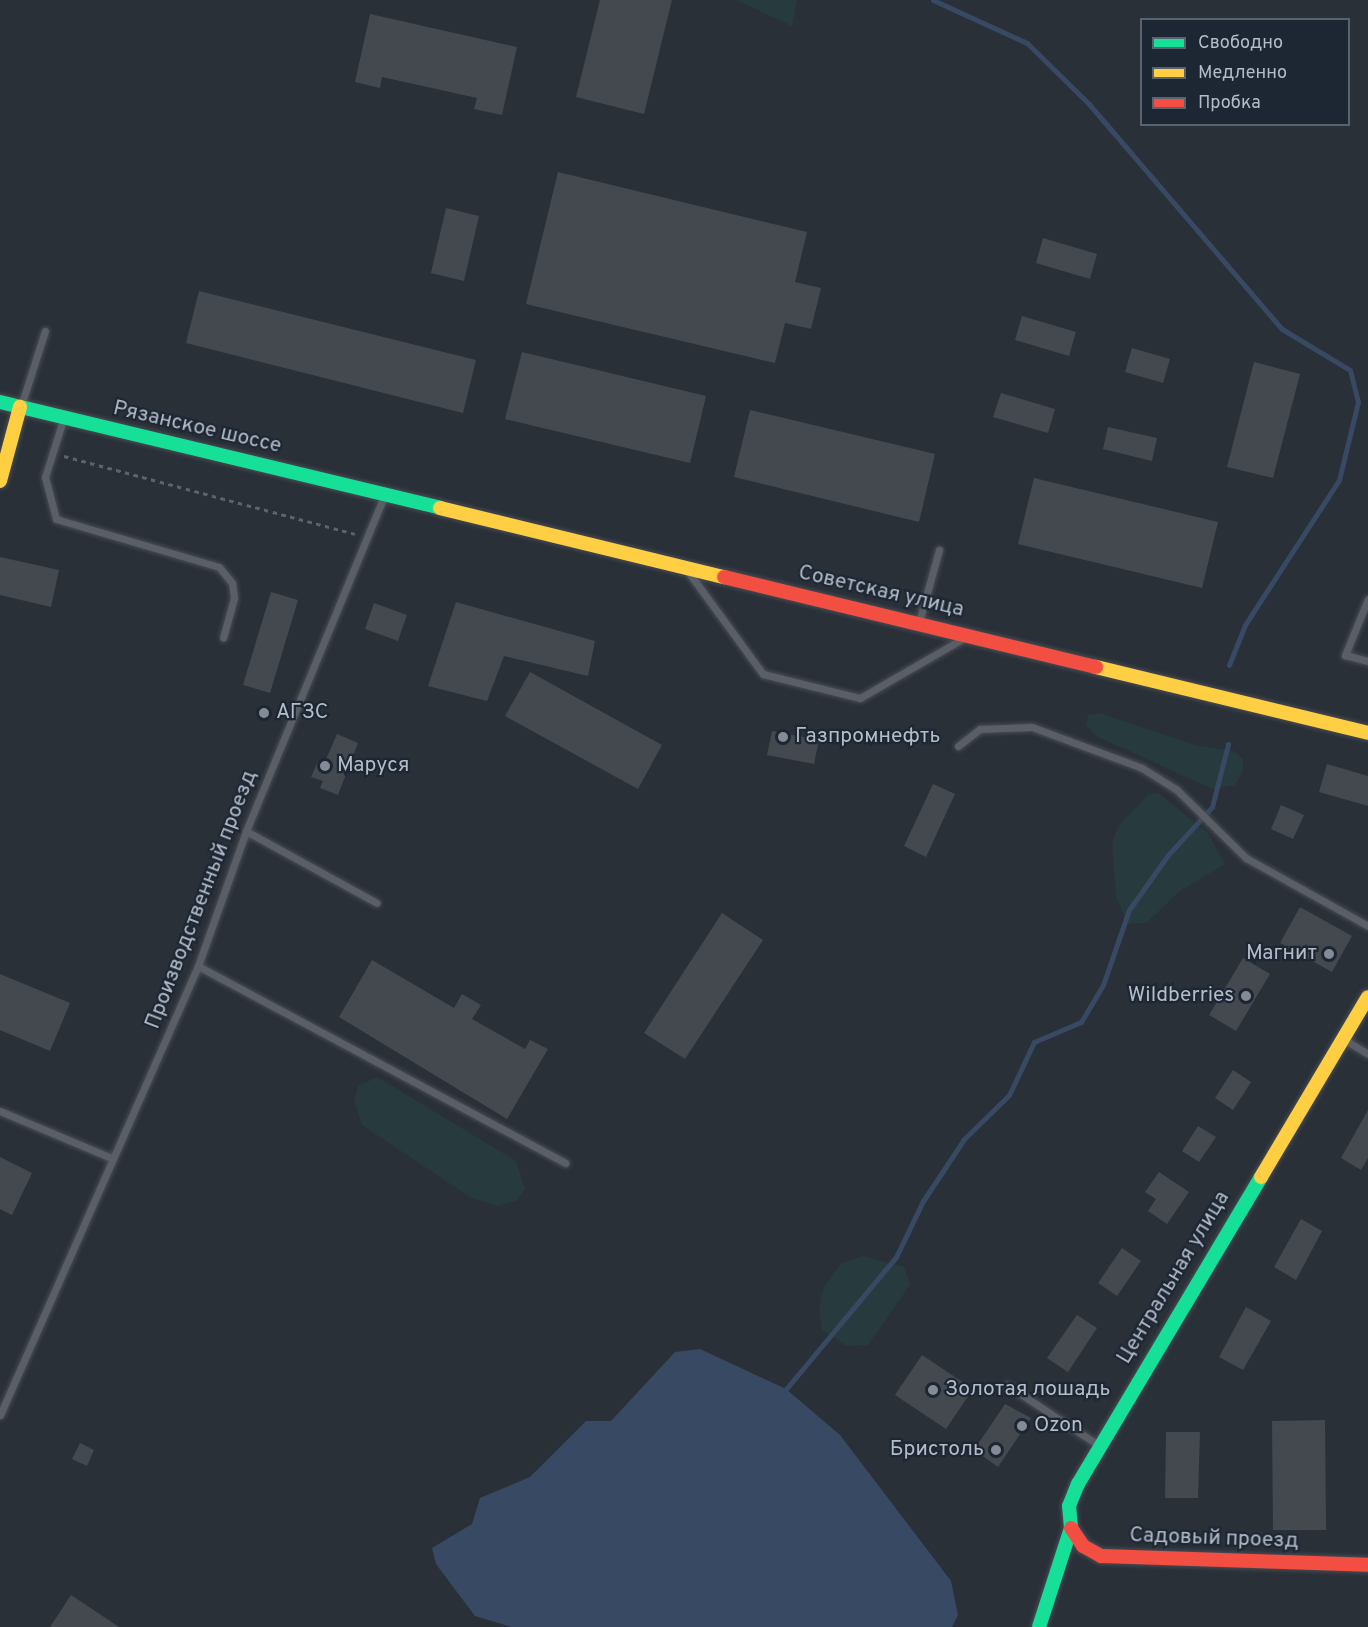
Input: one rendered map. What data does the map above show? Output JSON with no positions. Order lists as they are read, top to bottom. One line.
{"streets":{"main road":["Рязанское шоссе","Советская улица","Центральная улица","Садовый проезд"],"lane":["Производственный проезд"]},"crossings":[["Рязанское шоссе","Советская улица"],["Рязанское шоссе","Производственный проезд"],["Советская улица","Производственный проезд"],["Центральная улица","Садовый проезд"]],"places":["АГЗС","Газпромнефть","Маруся","Магнит","Wildberries","Золотая лошадь","Ozon","Бристоль"],"legend":["Свободно","Медленно","Пробка"]}
